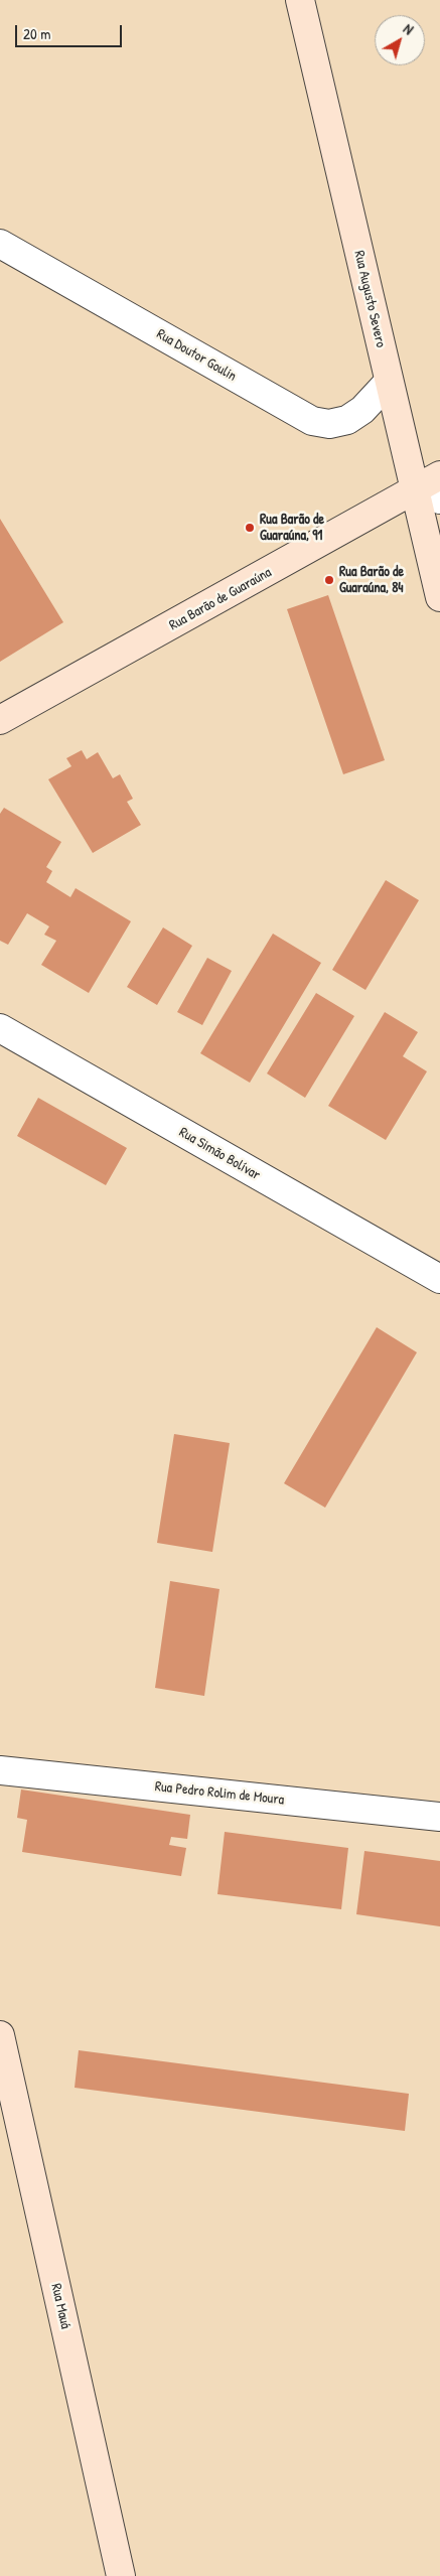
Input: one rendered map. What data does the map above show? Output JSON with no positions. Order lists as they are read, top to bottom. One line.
{"streets":{"main road":["Rua Augusto Severo","Rua Barão de Guaraúna","Rua Mauá"],"street":["Rua Doutor Goulin","Rua Simão Bolívar","Rua Pedro Rolim de Moura"]},"crossings":[["Rua Augusto Severo","Rua Doutor Goulin"],["Rua Augusto Severo","Rua Barão de Guaraúna"]],"places":["Rua Barão de Guaraúna, 91","Rua Barão de Guaraúna, 84"],"scale_bar":"20 m","north":"top right"}
